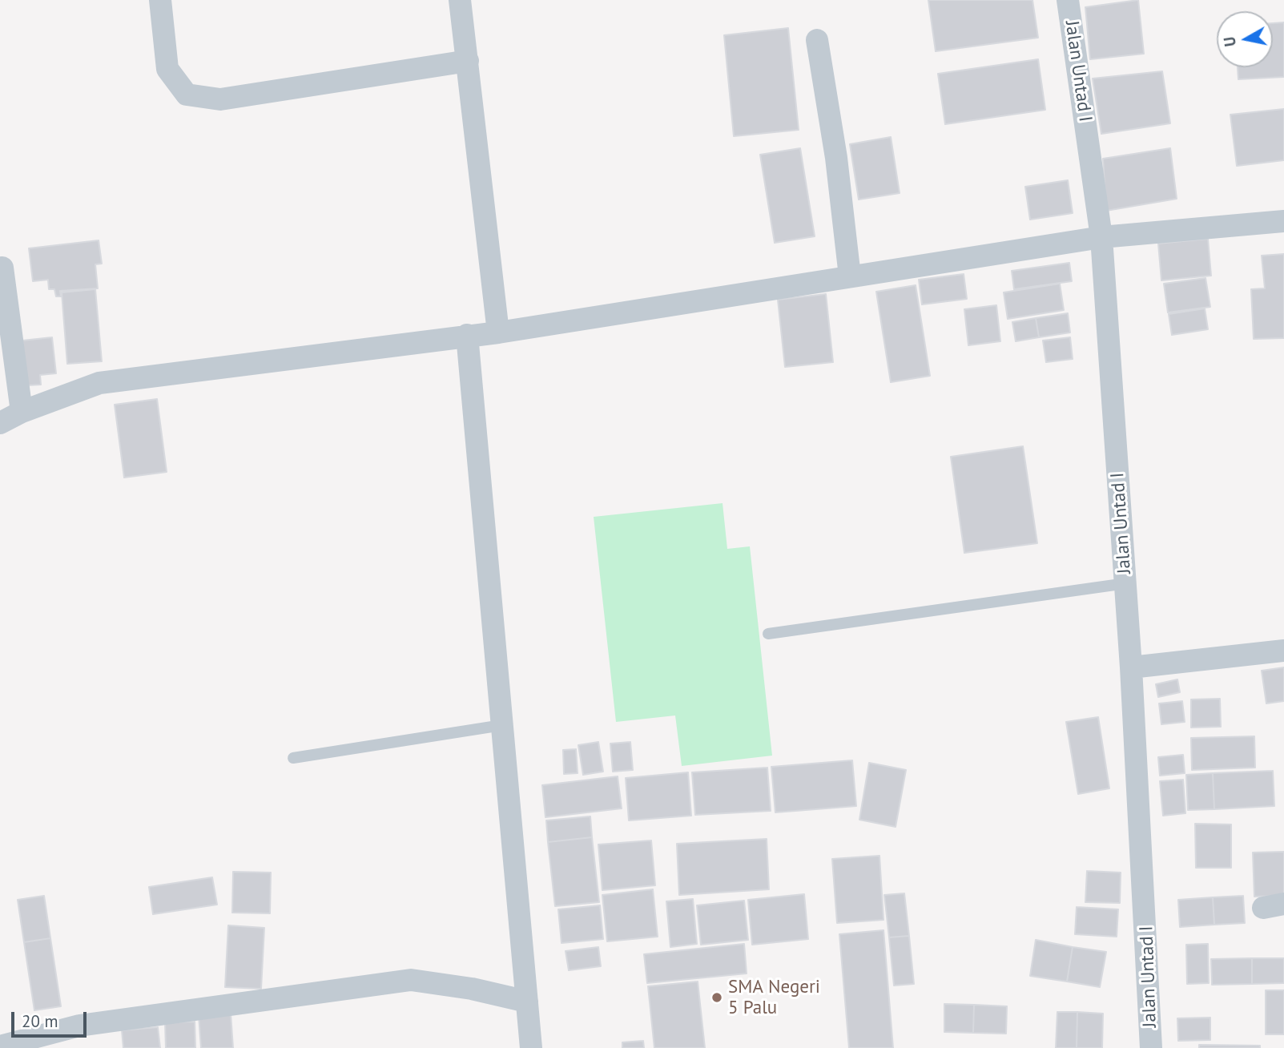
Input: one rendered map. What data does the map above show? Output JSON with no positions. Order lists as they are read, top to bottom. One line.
{"streets":{"street":["Jalan Untad I"]},"places":["SMA Negeri 5 Palu"],"scale_bar":"20 m","north":"left"}
